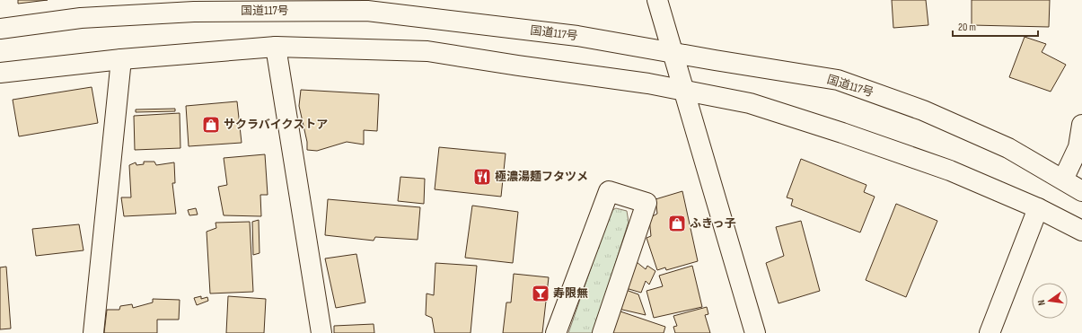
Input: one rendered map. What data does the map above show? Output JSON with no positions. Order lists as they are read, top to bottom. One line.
{"streets":{"main road":["国道117号"]},"places":{"shop":["サクラバイクストア","ふきっ子"],"restaurant":["極濃湯麺フタツメ"],"bar":["寿限無"]},"scale_bar":"20 m","north":"left"}
